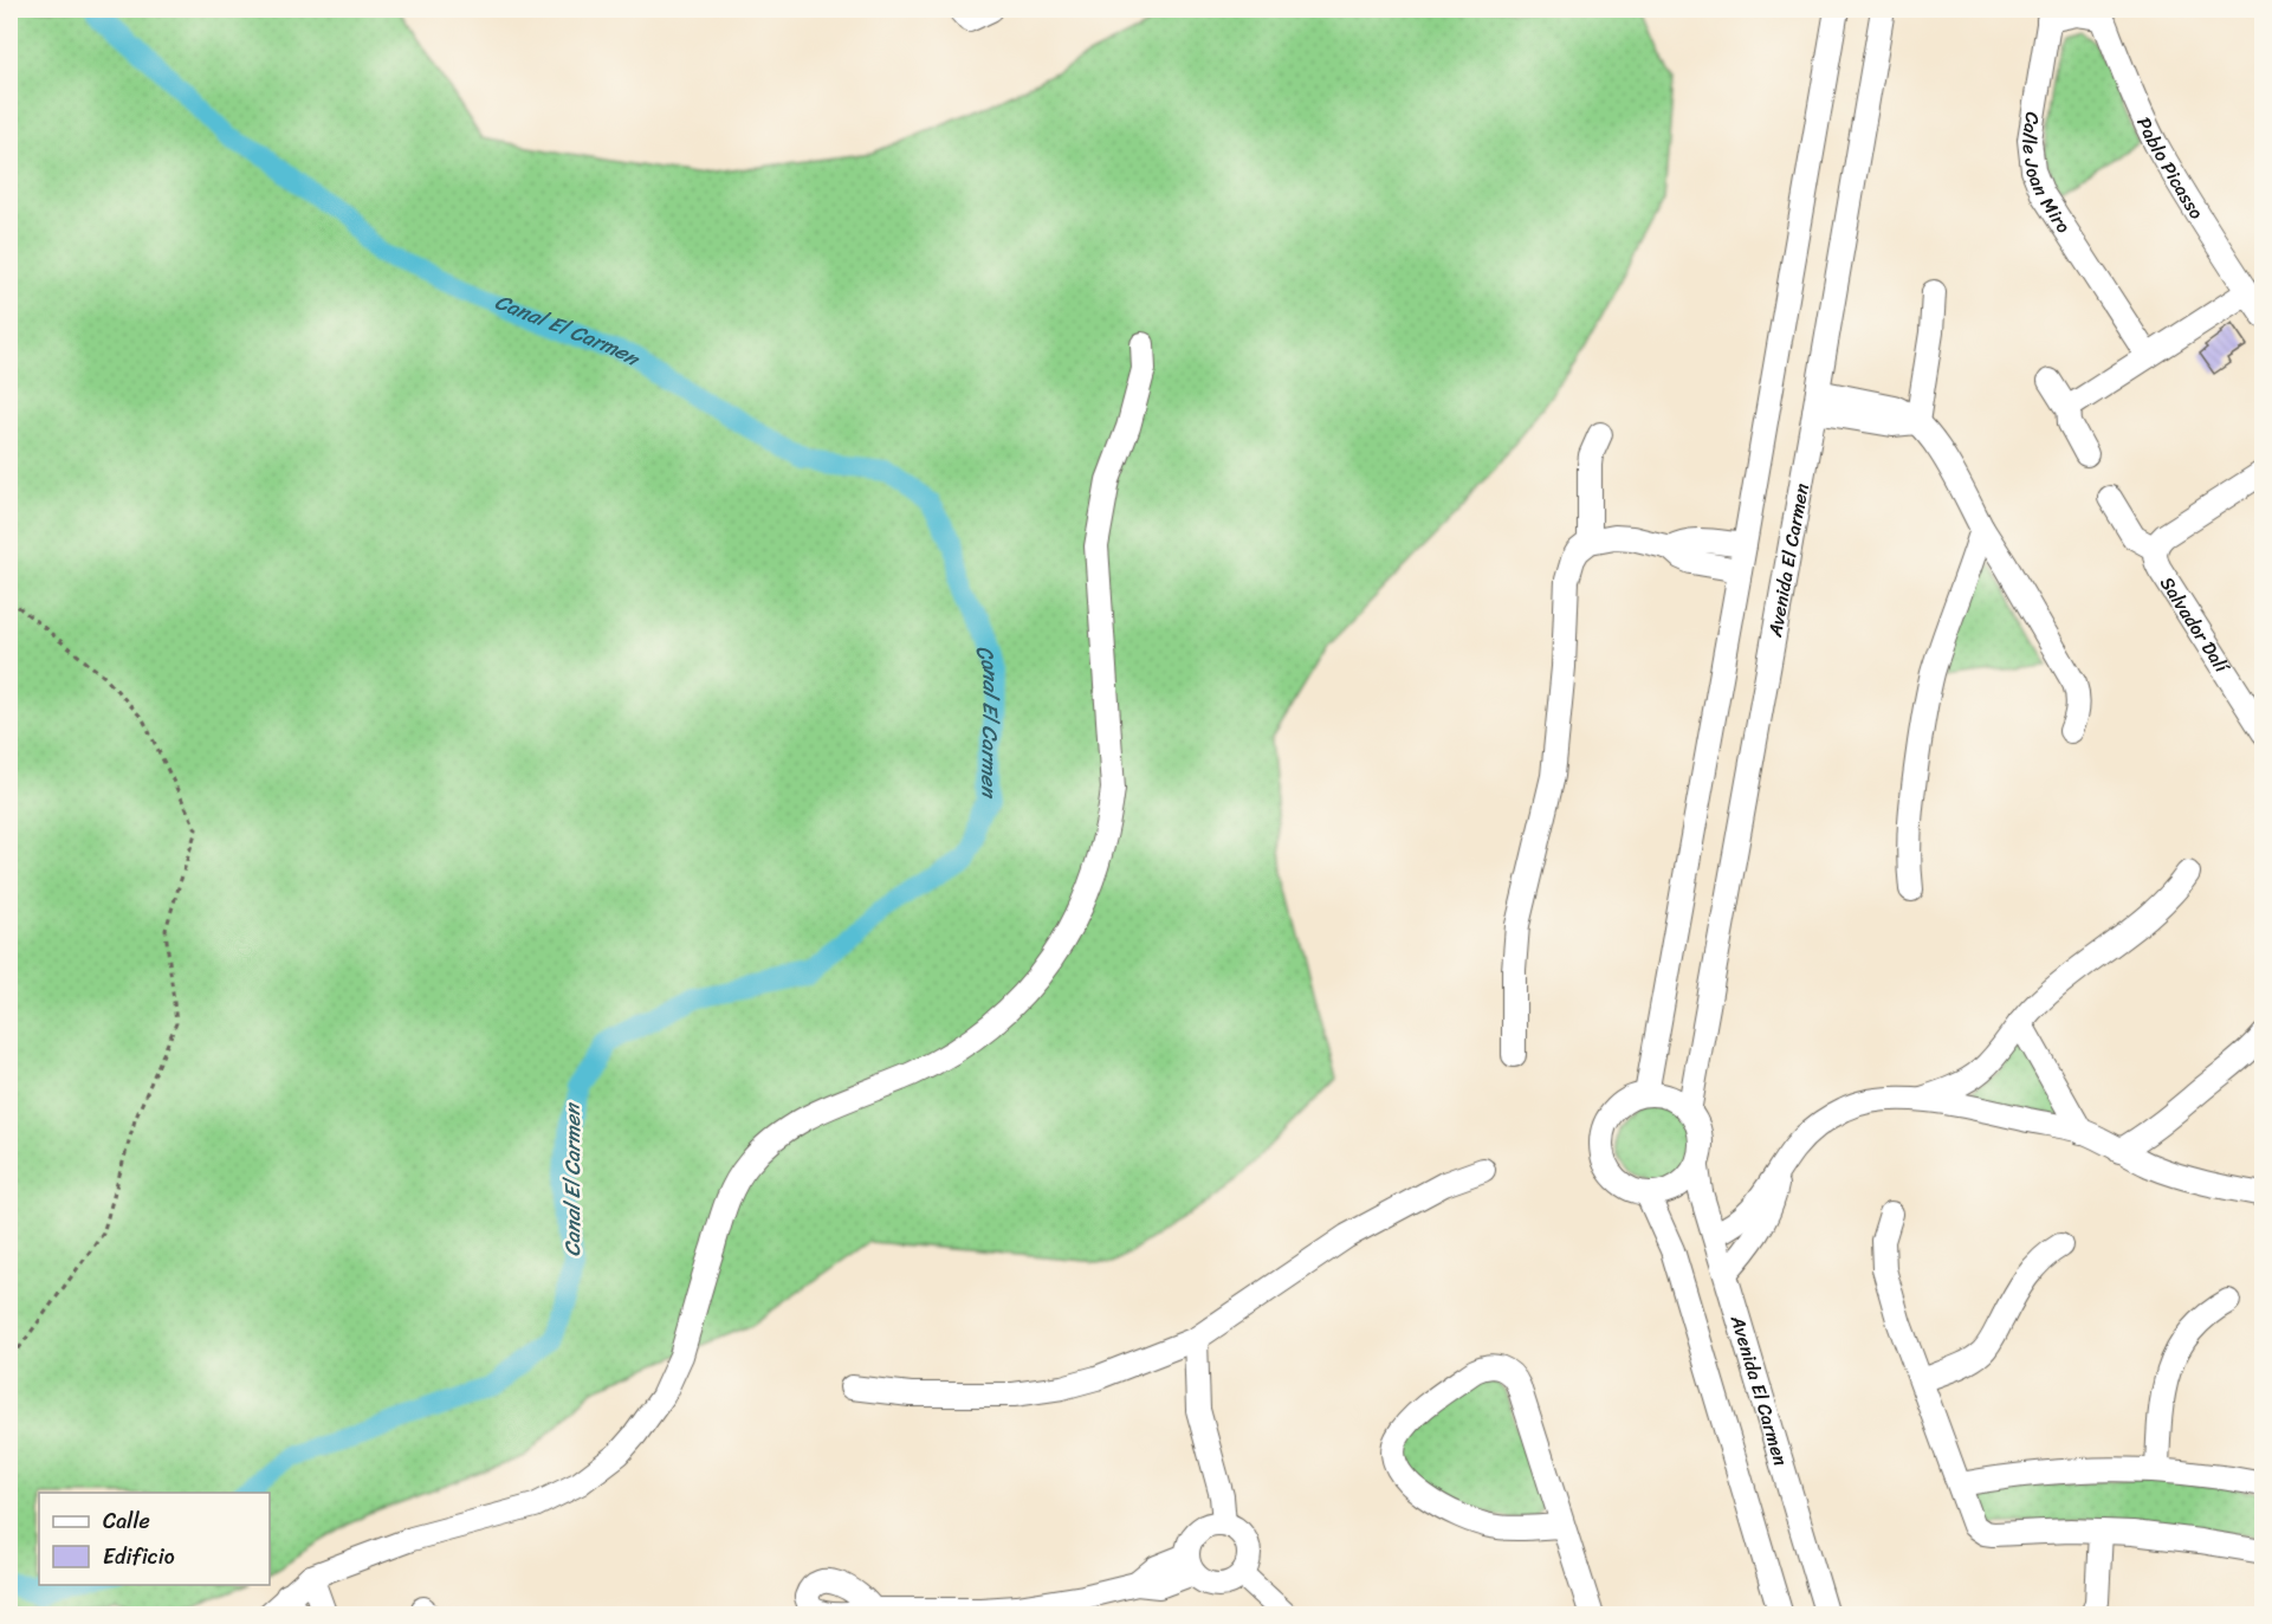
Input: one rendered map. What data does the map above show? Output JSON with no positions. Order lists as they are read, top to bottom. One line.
{"streets":{"street":["Pablo Picasso","Calle Joan Miro","Avenida El Carmen","Salvador Dalí"]},"crossings":[["Pablo Picasso","Calle Joan Miro"]],"water":["Canal El Carmen"],"legend":["Calle","Edificio"]}
